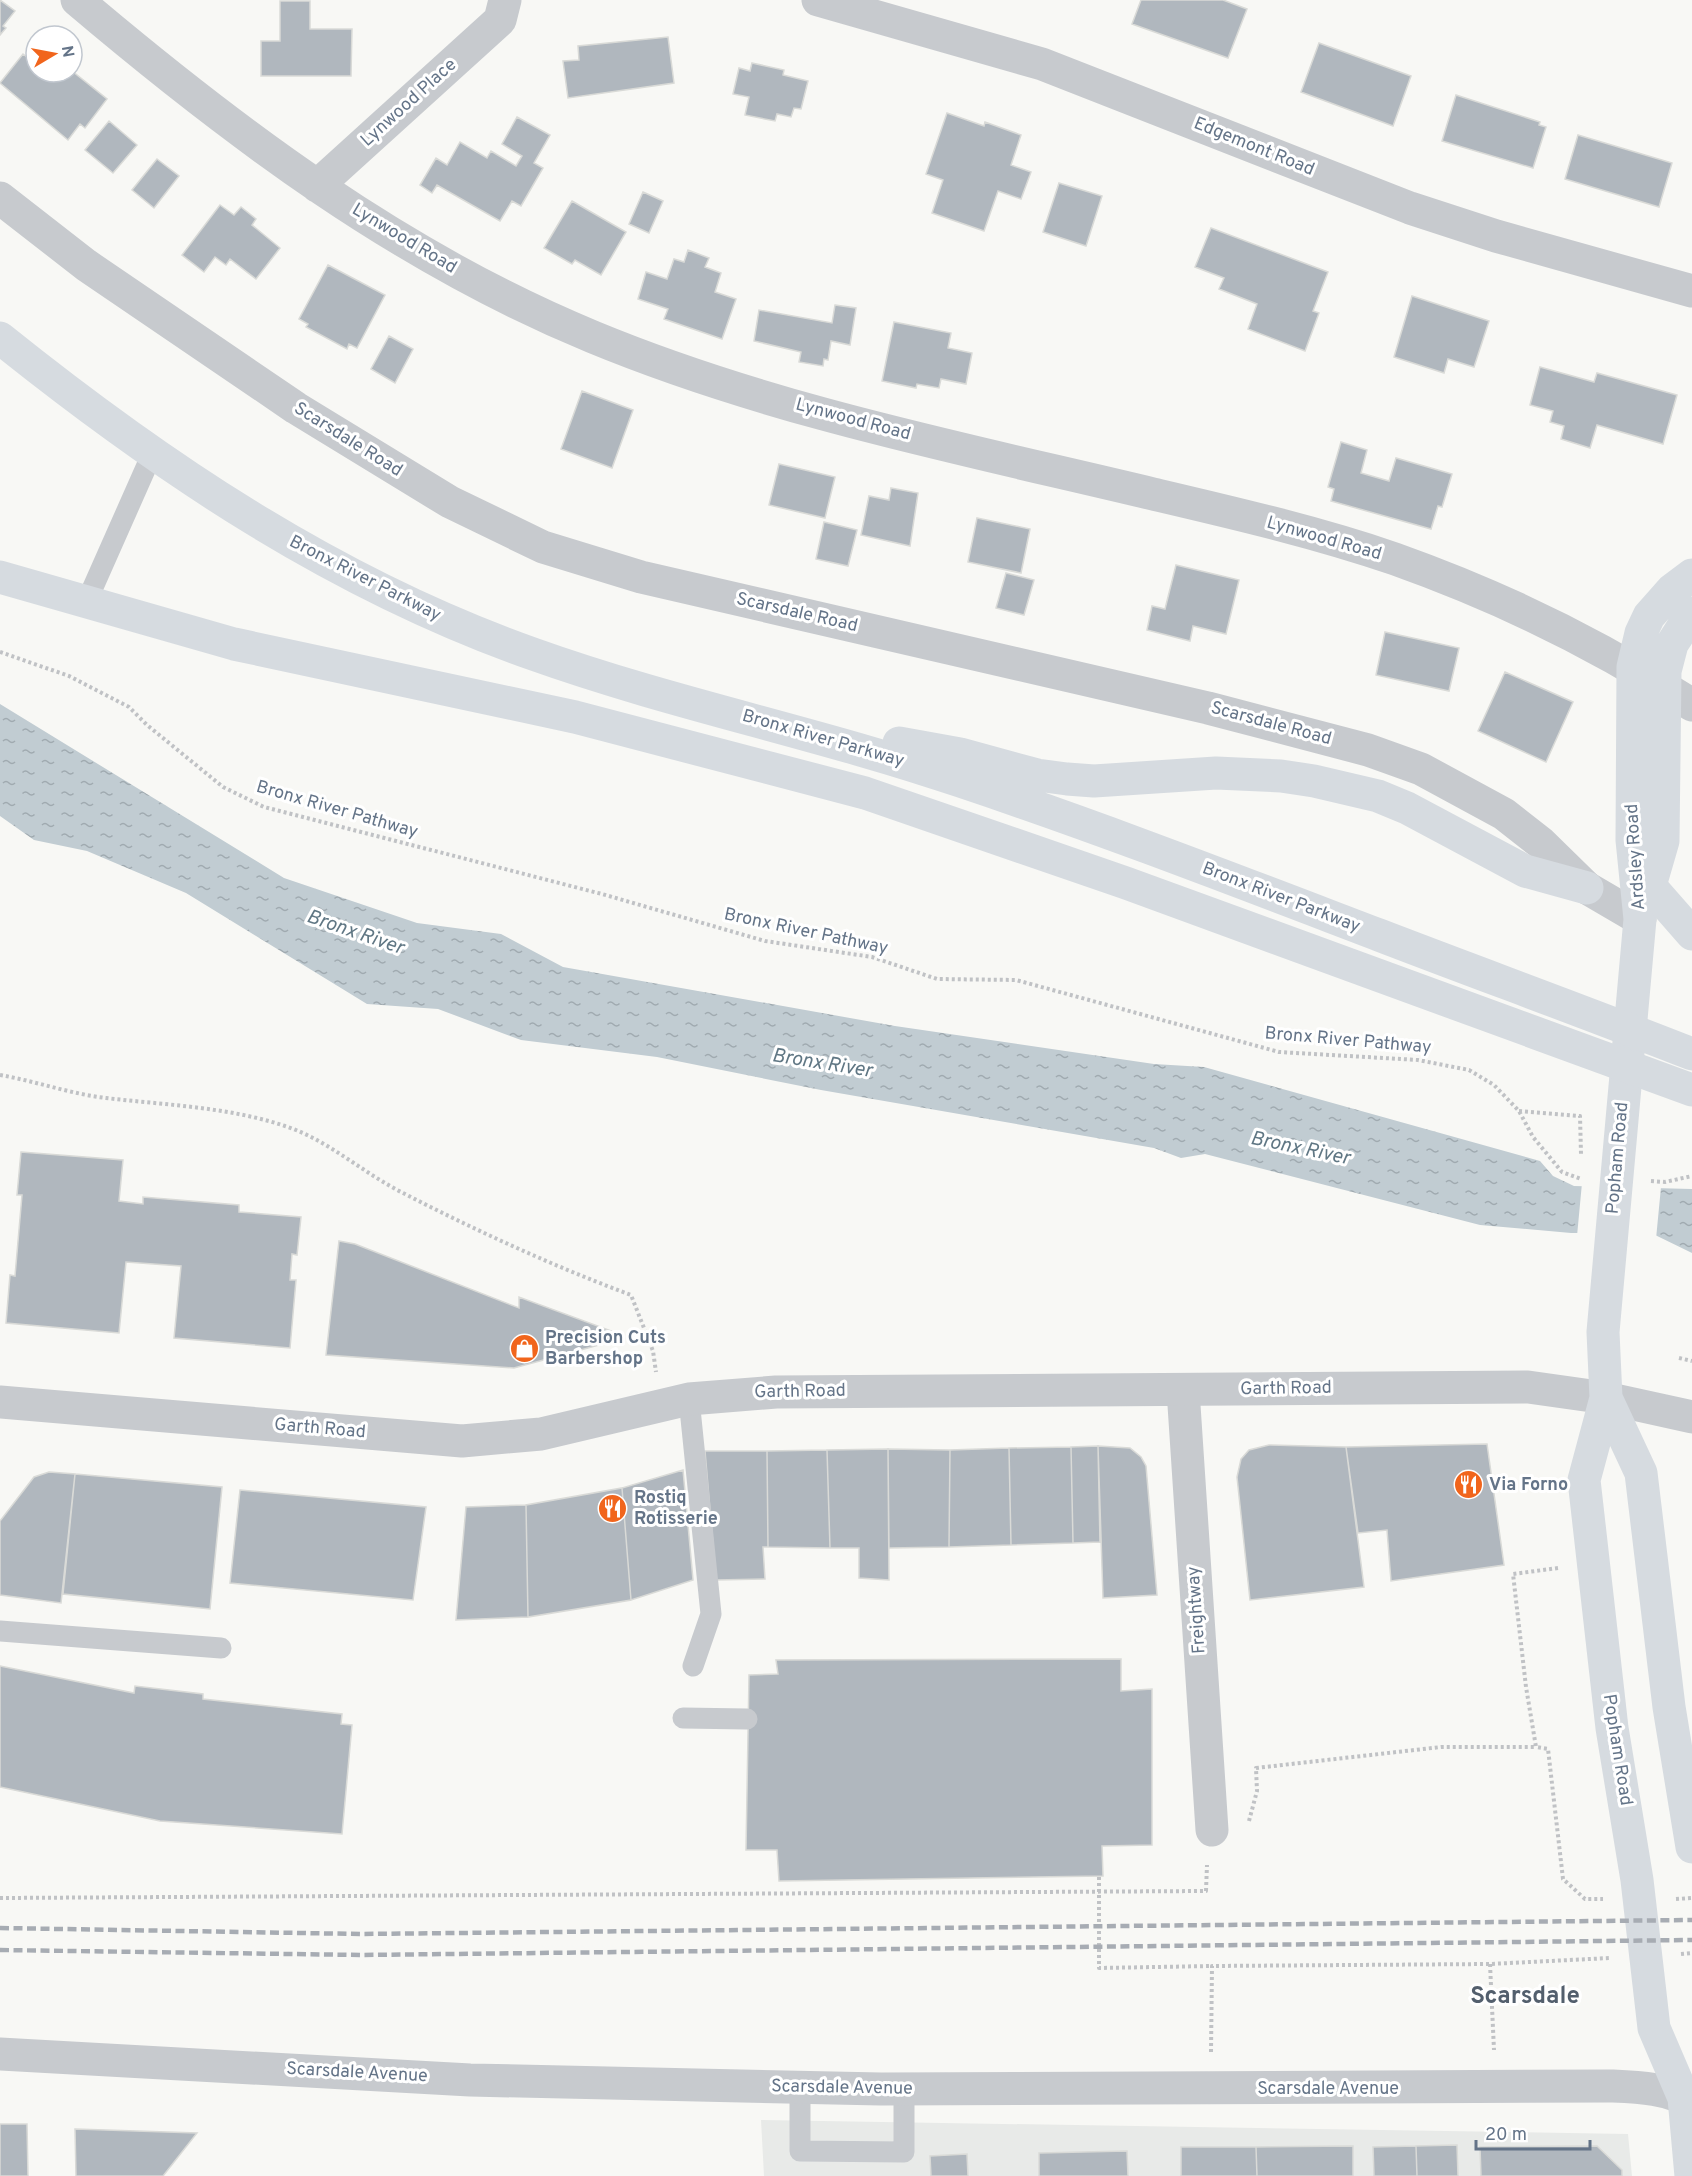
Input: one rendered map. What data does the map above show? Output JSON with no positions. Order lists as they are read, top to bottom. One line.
{"streets":{"main road":["Bronx River Parkway","Ardsley Road","Popham Road"],"street":["Lynwood Place","Edgemont Road","Lynwood Road","Scarsdale Road","Garth Road","Freightway","Scarsdale Avenue"],"path":["Bronx River Pathway"]},"crossings":[["Lynwood Place","Lynwood Road"],["Lynwood Road","Ardsley Road"],["Scarsdale Road","Ardsley Road"],["Scarsdale Road","Popham Road"],["Ardsley Road","Popham Road"],["Popham Road","Garth Road"],["Popham Road","Scarsdale Avenue"],["Garth Road","Freightway"]],"districts":["Scarsdale"],"water":["Bronx River"],"places":{"shop":["Precision Cuts Barbershop"],"restaurant":["Via Forno","Rostiq Rotisserie"]},"scale_bar":"20 m","north":"right"}
